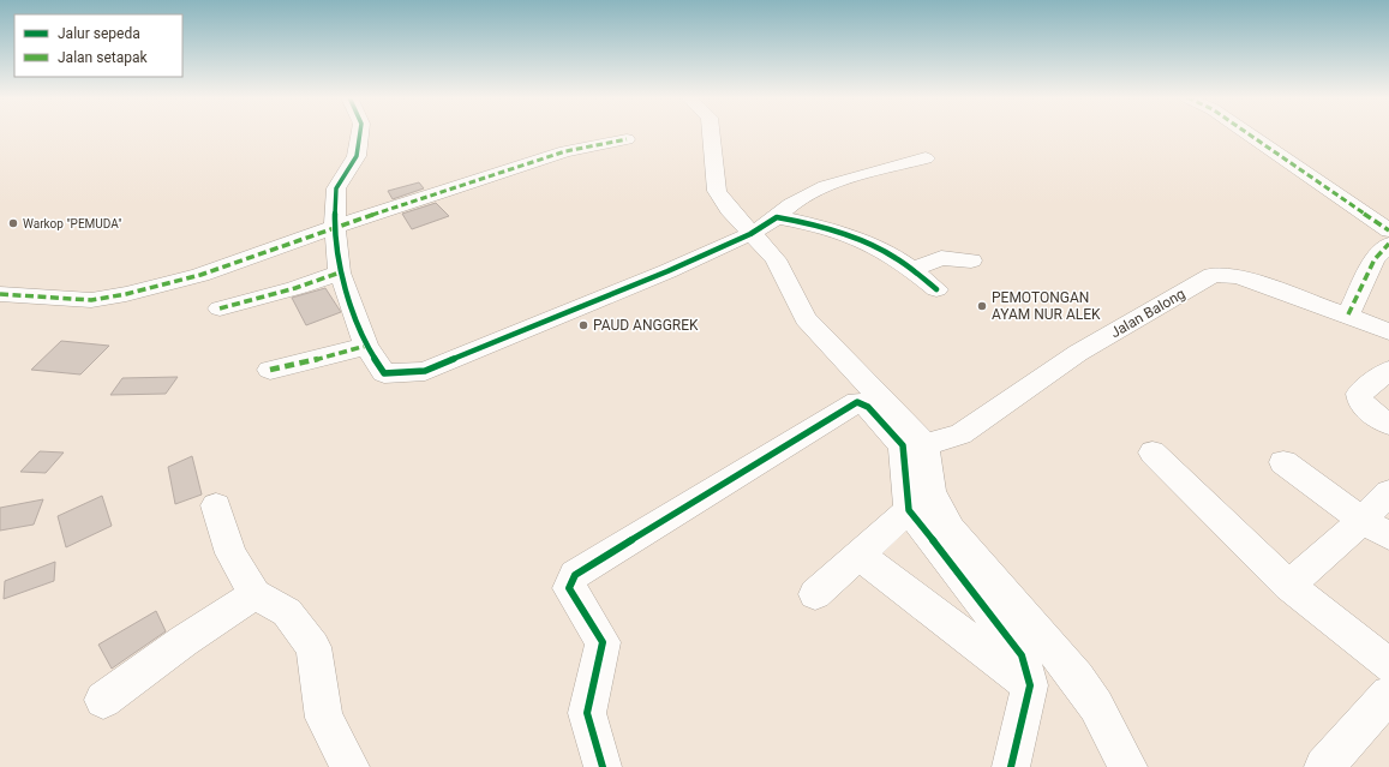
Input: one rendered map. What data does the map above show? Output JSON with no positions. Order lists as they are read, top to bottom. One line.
{"streets":{"street":["Jalan Balong"]},"places":["Warkop \"PEMUDA\"","PEMOTONGAN AYAM NUR ALEK","PAUD ANGGREK"],"legend":["Jalur sepeda","Jalan setapak"]}
